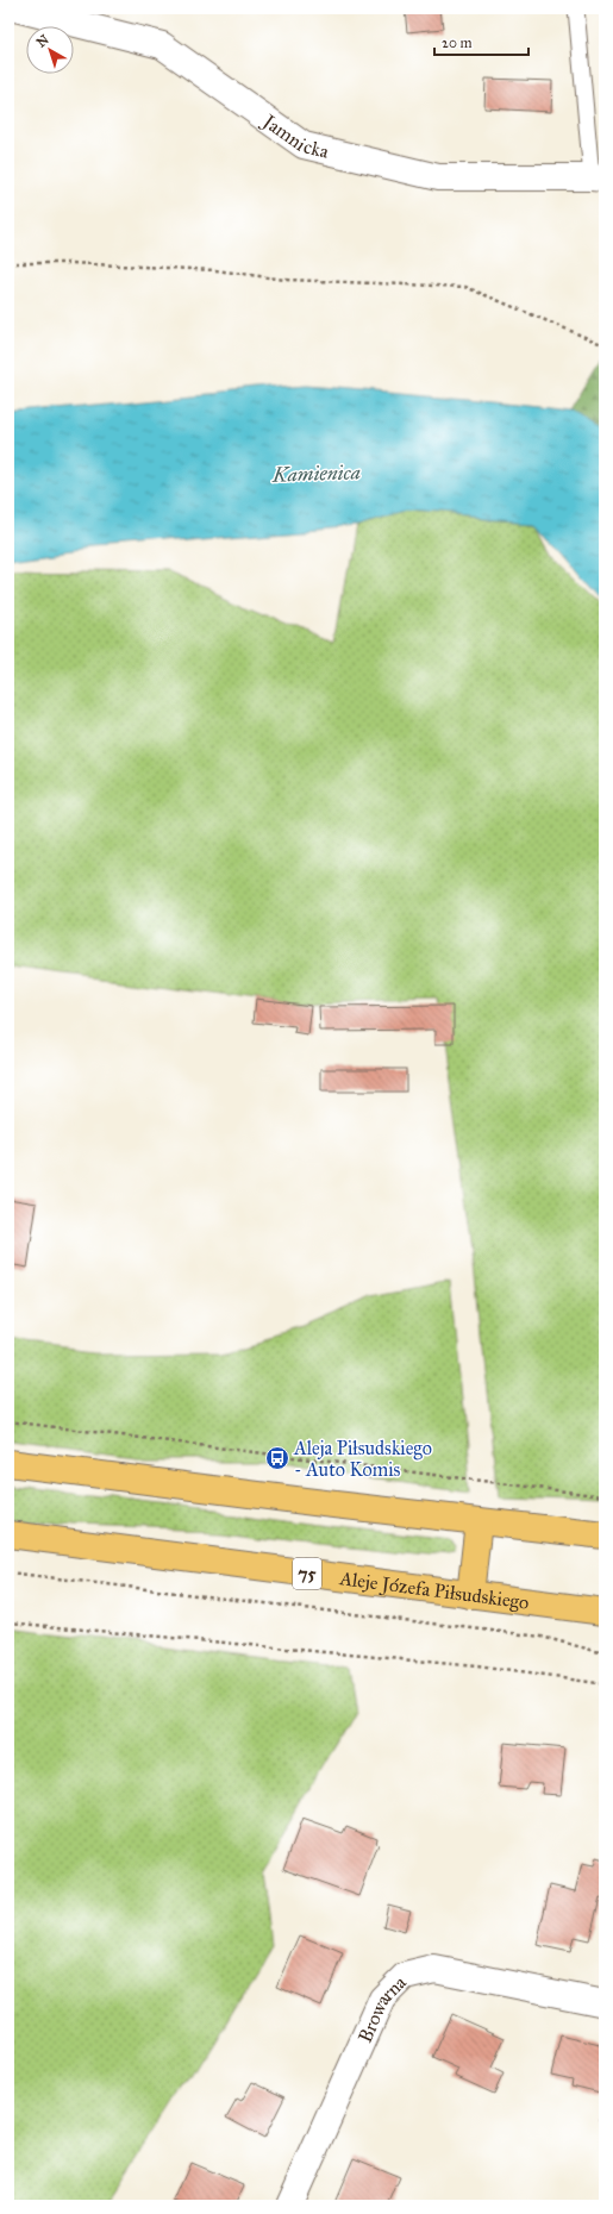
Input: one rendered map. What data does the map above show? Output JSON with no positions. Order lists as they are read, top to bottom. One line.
{"streets":{"main road":["75","Aleje Józefa Piłsudskiego"],"street":["Jamnicka","Browarna"]},"water":["Kamienica"],"places":{"bus stop":["Aleja Piłsudskiego - Auto Komis"]},"scale_bar":"20 m","north":"top left"}
